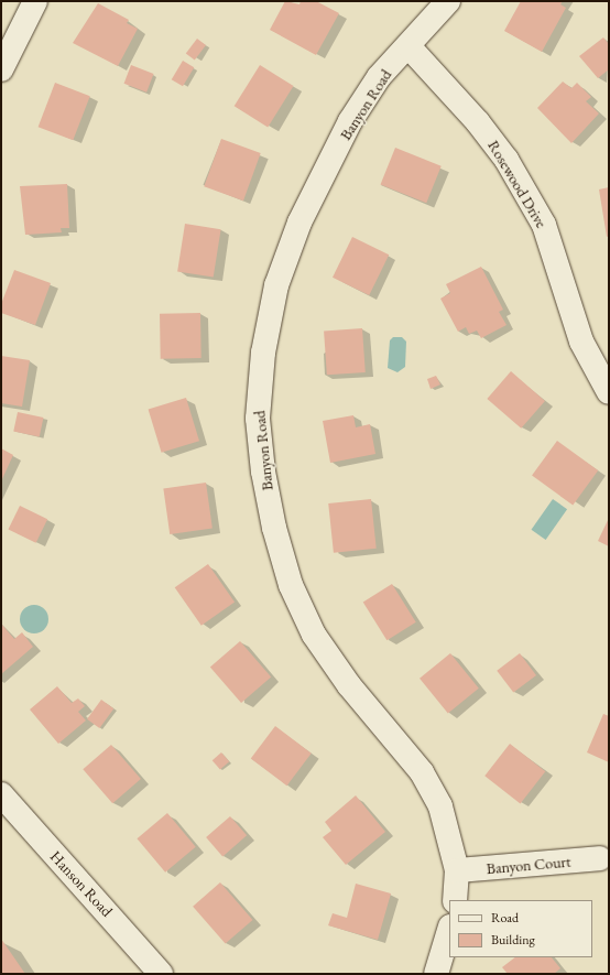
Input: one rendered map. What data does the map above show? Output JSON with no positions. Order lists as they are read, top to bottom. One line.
{"streets":{"street":["Banyon Road","Rosewood Drive","Banyon Court","Hanson Road"]},"crossings":[["Banyon Road","Rosewood Drive"],["Banyon Road","Banyon Court"]],"legend":["Road","Building"]}
